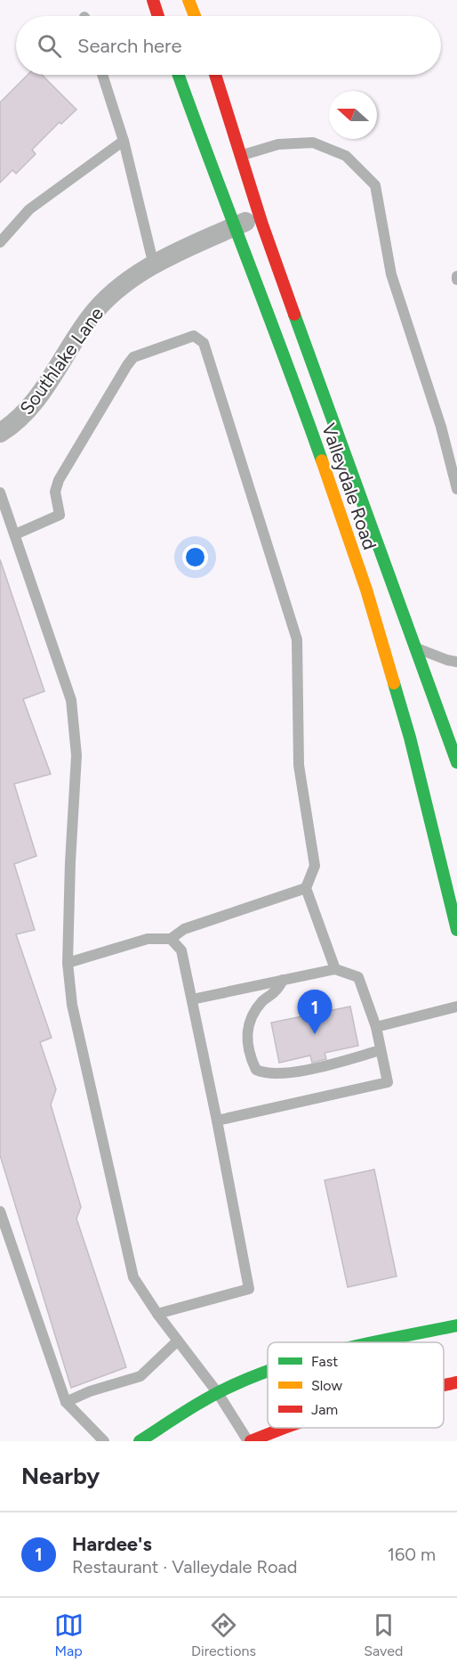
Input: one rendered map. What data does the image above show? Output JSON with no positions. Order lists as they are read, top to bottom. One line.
{"streets":{"main road":["Valleydale Road"],"street":["Southlake Lane"]},"crossings":[["Southlake Lane","Valleydale Road"]],"legend":["Fast","Slow","Jam"],"north":"left","page":{"search":"Search here","pins":"1","heading":"Nearby","list":[{"mark":"1","name":"Hardee's","note":"Restaurant · Valleydale Road","value":"160 m"}],"nav":["Map","Directions","Saved"]}}
